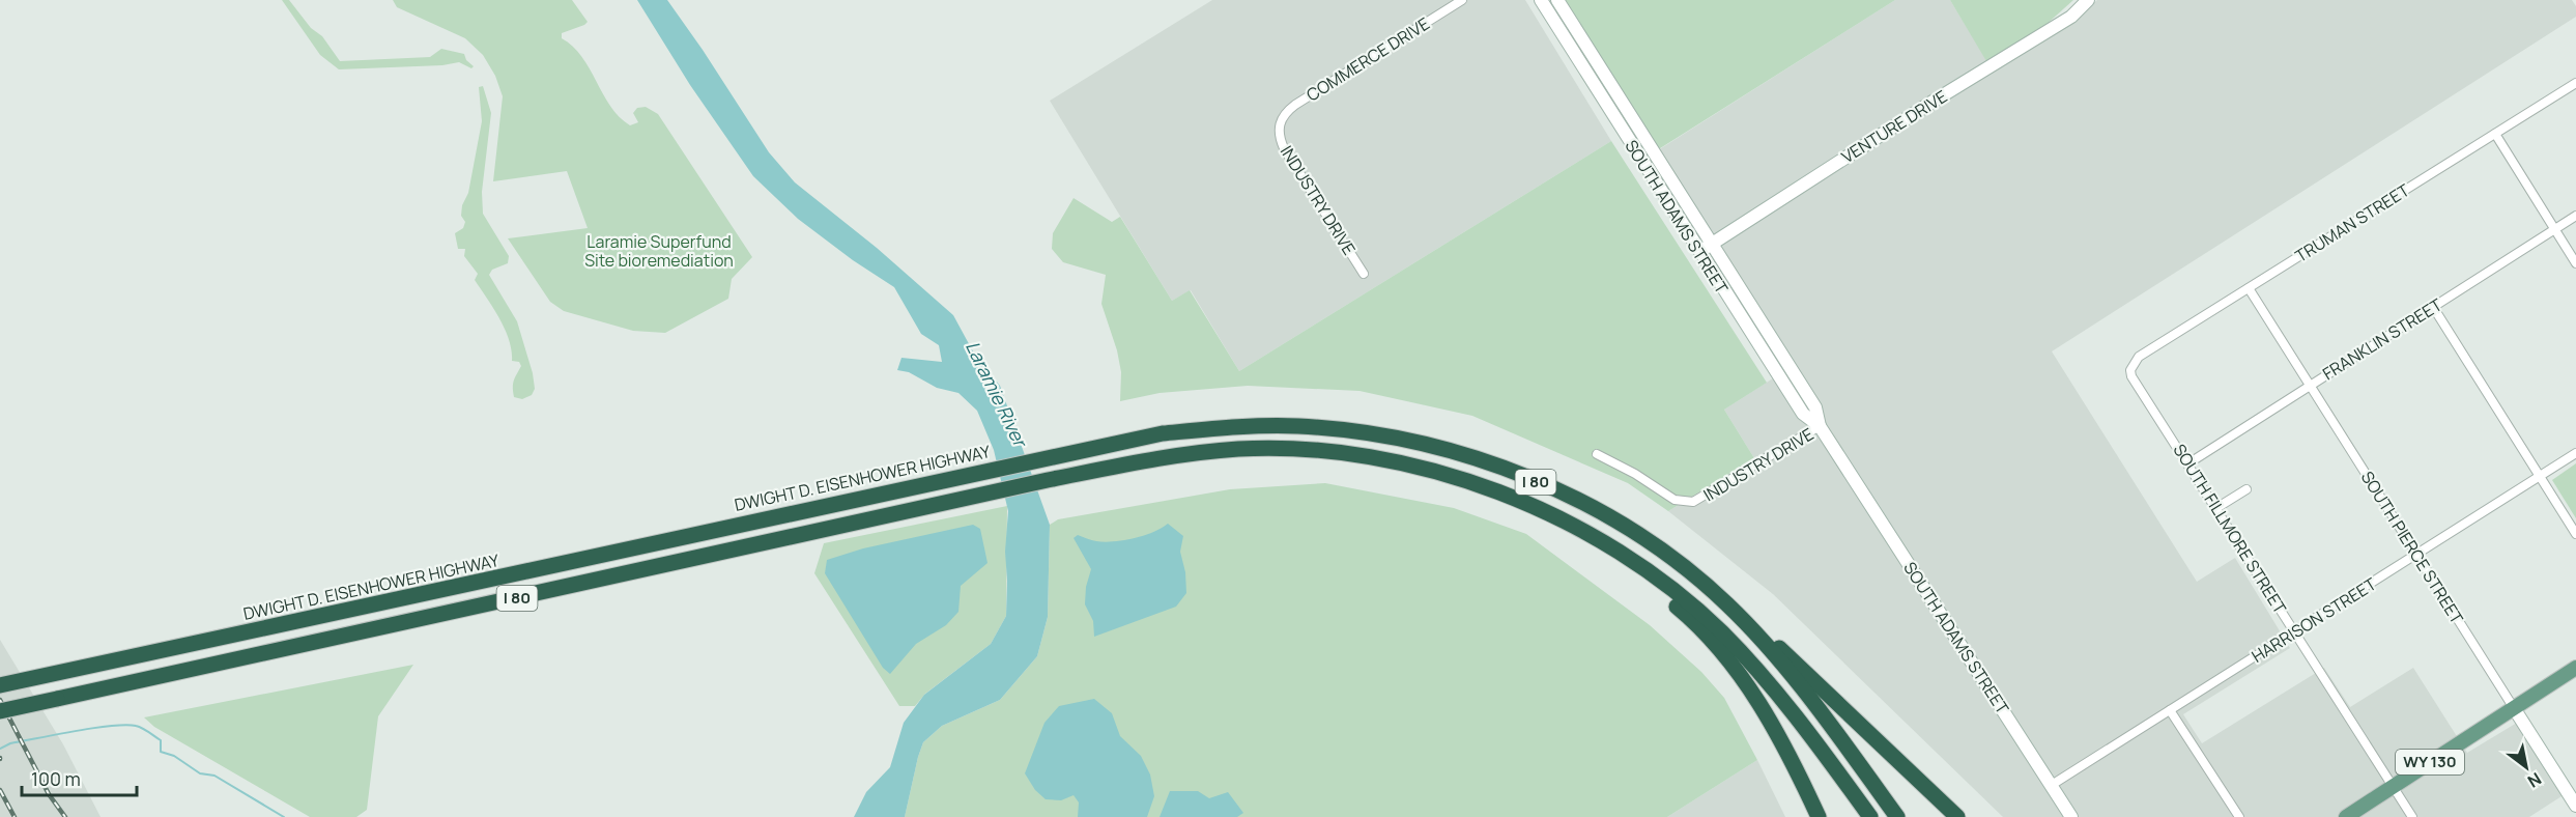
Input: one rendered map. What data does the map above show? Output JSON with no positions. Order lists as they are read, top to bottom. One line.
{"streets":{"highway":["DWIGHT D. EISENHOWER HIGHWAY","I 80"],"main road":["WY 130"],"street":["COMMERCE DRIVE","VENTURE DRIVE","INDUSTRY DRIVE","SOUTH ADAMS STREET","TRUMAN STREET","FRANKLIN STREET","SOUTH FILLMORE STREET","SOUTH PIERCE STREET","HARRISON STREET"]},"crossings":[["COMMERCE DRIVE","INDUSTRY DRIVE"],["VENTURE DRIVE","SOUTH ADAMS STREET"],["INDUSTRY DRIVE","SOUTH ADAMS STREET"],["SOUTH ADAMS STREET","HARRISON STREET"],["TRUMAN STREET","SOUTH FILLMORE STREET"],["TRUMAN STREET","SOUTH PIERCE STREET"],["FRANKLIN STREET","SOUTH FILLMORE STREET"],["FRANKLIN STREET","SOUTH PIERCE STREET"],["SOUTH FILLMORE STREET","HARRISON STREET"],["SOUTH FILLMORE STREET","WY 130"],["SOUTH PIERCE STREET","HARRISON STREET"],["SOUTH PIERCE STREET","WY 130"]],"water":["Laramie River"],"parks":["Laramie Superfund Site bioremediation"],"scale_bar":"100 m","north":"bottom right"}
